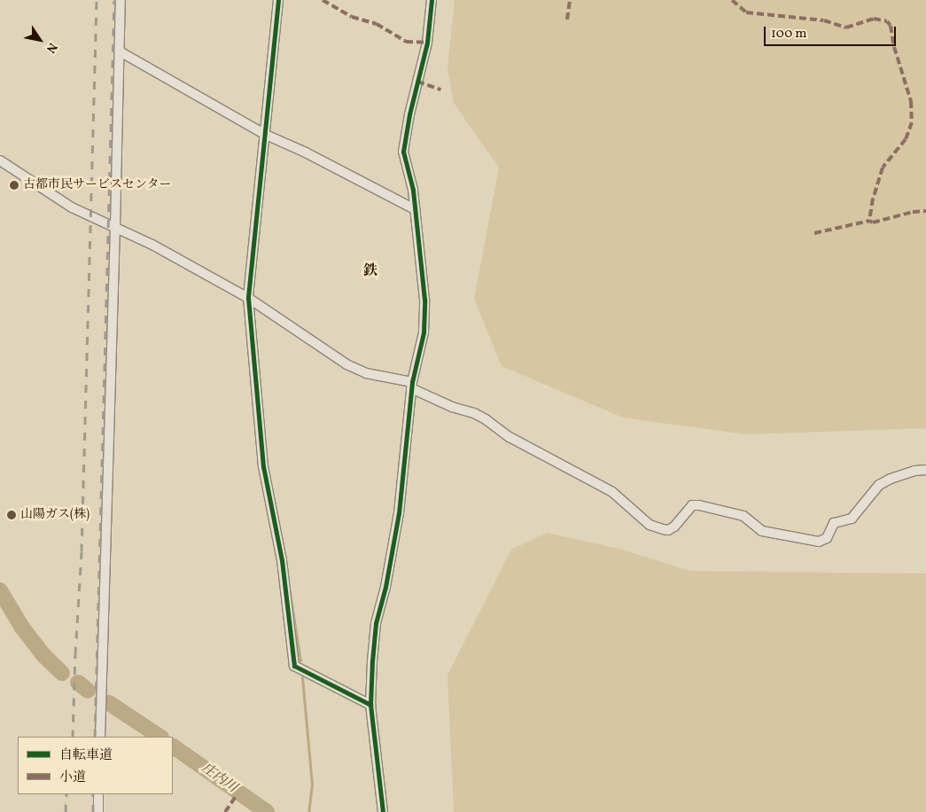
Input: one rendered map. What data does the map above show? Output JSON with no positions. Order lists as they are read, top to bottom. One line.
{"districts":["鉄"],"water":["庄内川"],"places":["古都市民サービスセンター","山陽ガス(株)"],"legend":["自転車道","小道"],"scale_bar":"100 m","north":"bottom right"}
